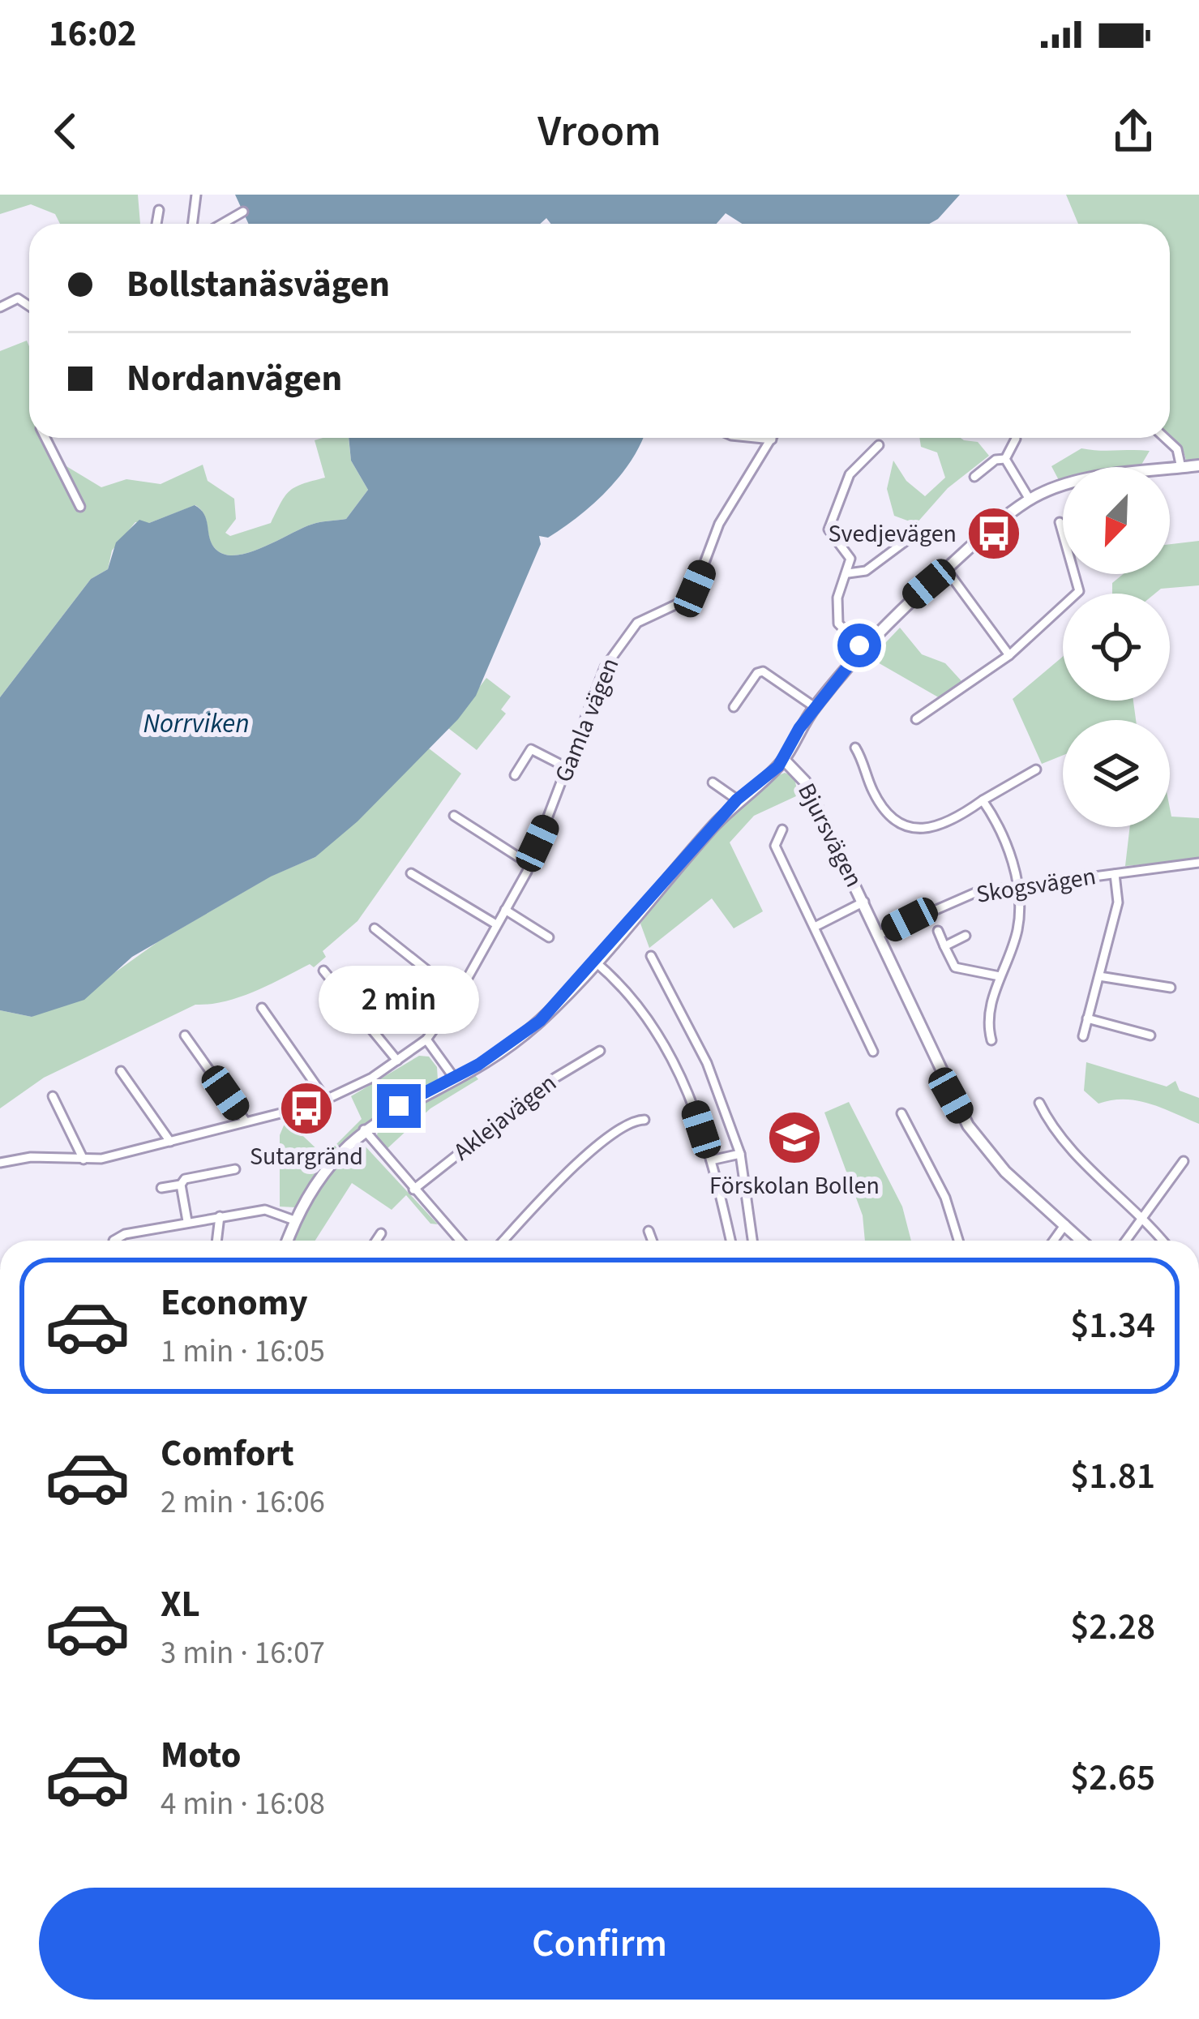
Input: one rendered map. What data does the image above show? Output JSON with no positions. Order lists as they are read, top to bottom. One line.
{"streets":{"street":["Gamla vägen","Bjursvägen","Skogsvägen","Aklejavägen"]},"crossings":[["Bjursvägen","Skogsvägen"]],"water":["Norrviken"],"places":{"bus stop":["Svedjevägen","Sutargränd"],"school or university":["Förskolan Bollen"]},"north":"bottom left","page":{"status":"16:02","header":"Vroom","banner":["Bollstanäsvägen","Nordanvägen"],"bubble":"2 min","list":[{"name":"Economy","note":"1 min · 16:05","value":"$1.34"},{"name":"Comfort","note":"2 min · 16:06","value":"$1.81"},{"name":"XL","note":"3 min · 16:07","value":"$2.28"},{"name":"Moto","note":"4 min · 16:08","value":"$2.65"}],"buttons":"Confirm"}}
